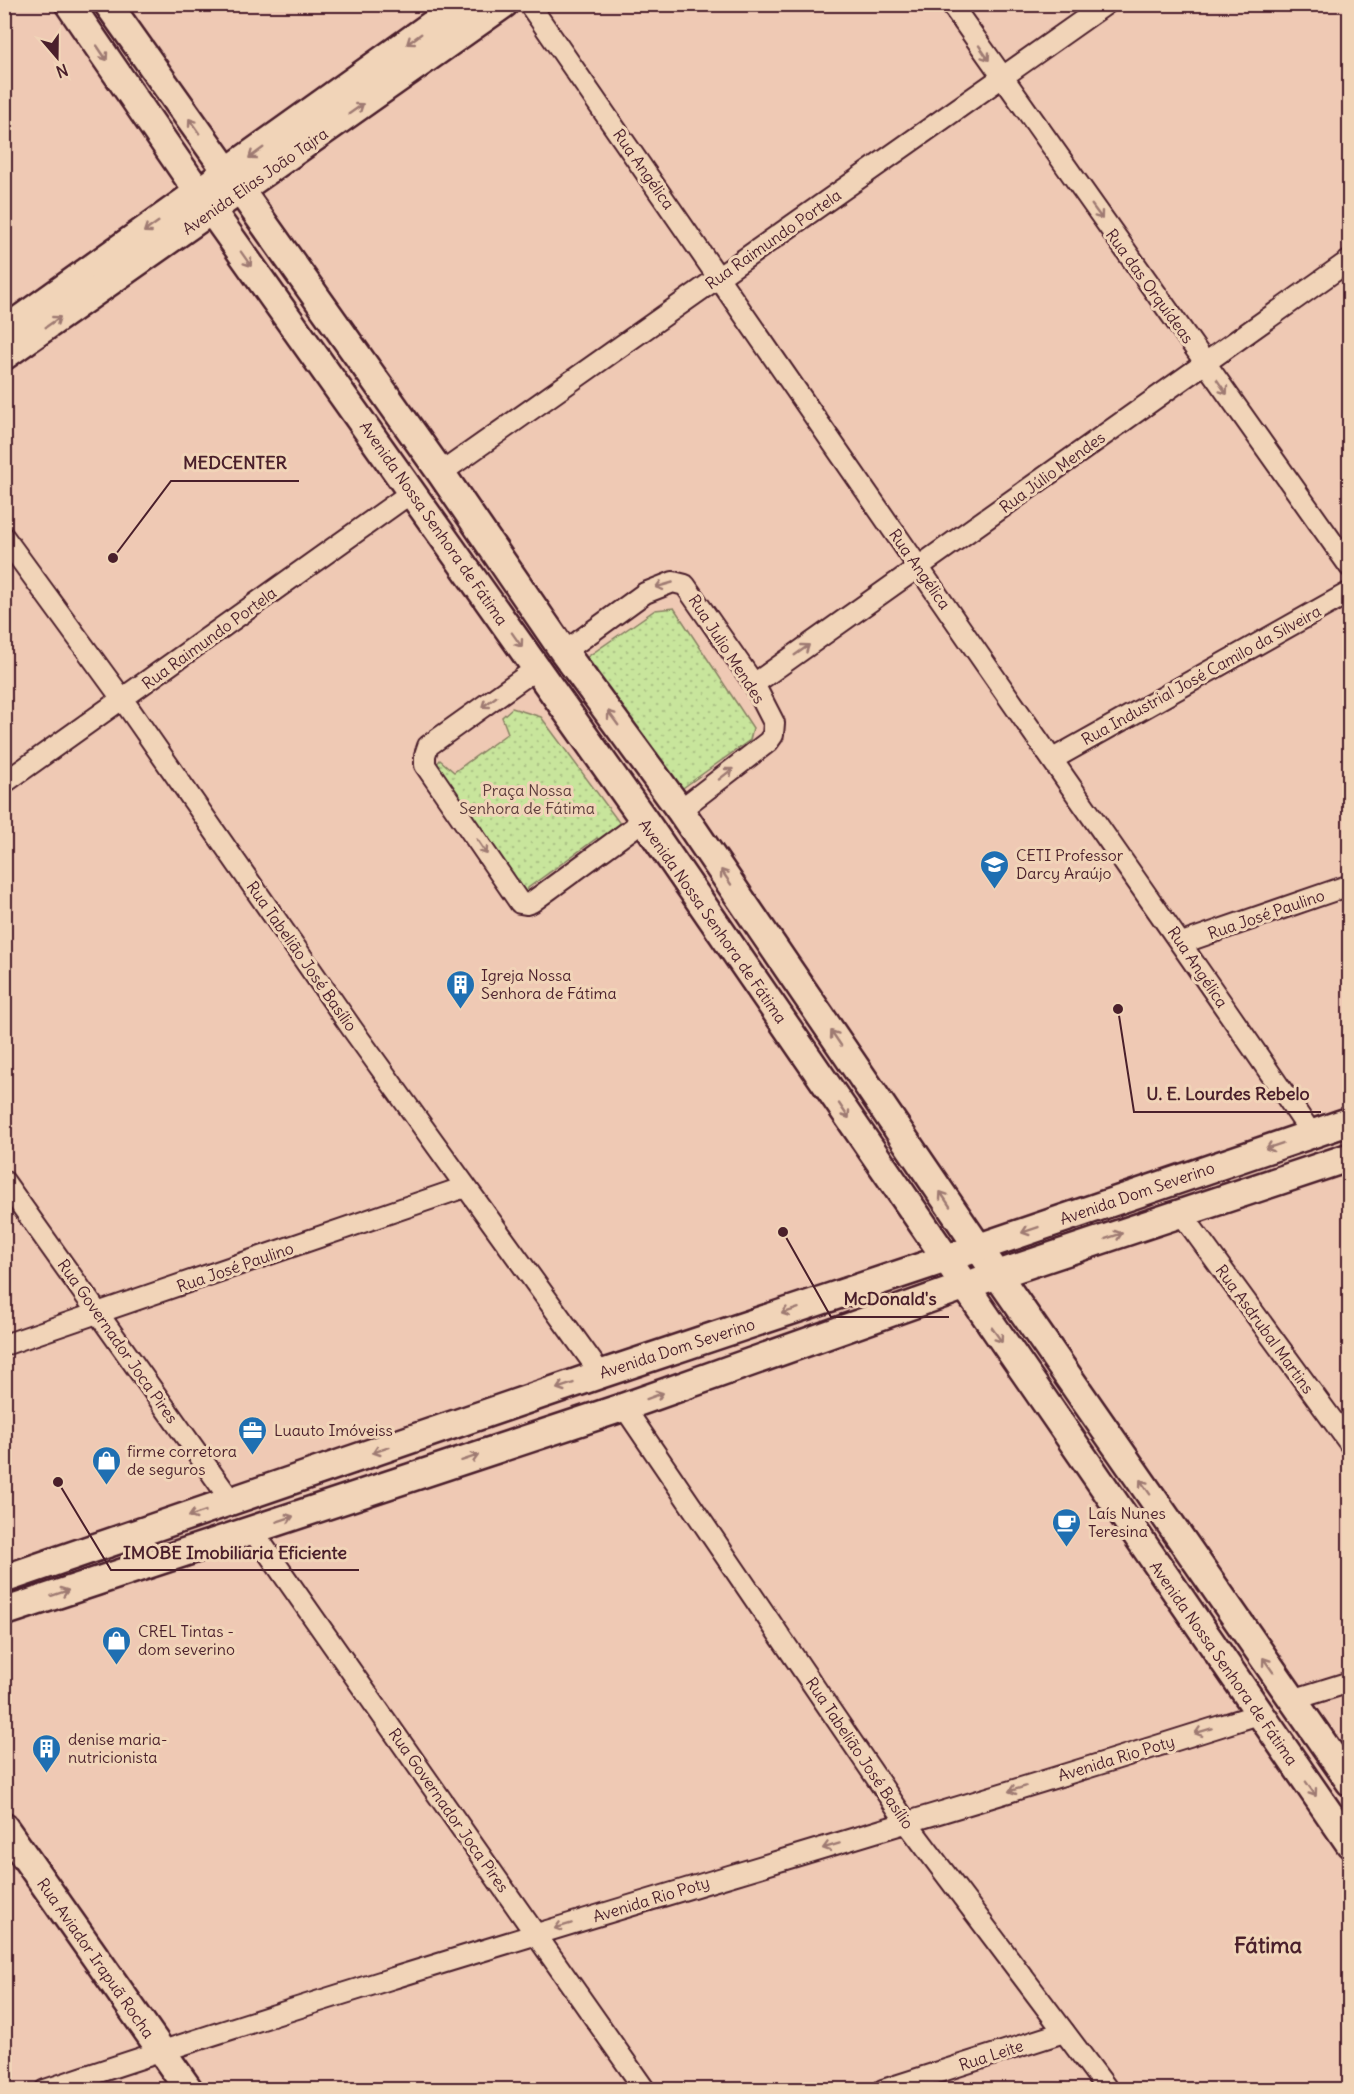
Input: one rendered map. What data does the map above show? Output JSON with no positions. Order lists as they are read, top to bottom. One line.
{"streets":{"main road":["Avenida Elias João Tajra","Avenida Nossa Senhora de Fátima","Avenida Dom Severino","Rua Aviador Irapuã Rocha"],"street":["Rua Angélica","Rua Raimundo Portela","Rua das Orquídeas","Rua Júlio Mendes","Rua Julio Mendes","Rua Industrial José Camilo da Silveira","Rua José Paulino","Rua Tabelião José Basílio","Rua Asdrubal Martins","Rua Governador Joca Pires","Avenida Rio Poty","Rua Leite"]},"crossings":[["Rua Angélica","Rua Raimundo Portela"],["Rua Angélica","Rua Júlio Mendes"],["Rua Angélica","Rua Industrial José Camilo da Silveira"],["Rua Angélica","Rua José Paulino"],["Rua Angélica","Avenida Dom Severino"],["Avenida Elias João Tajra","Avenida Nossa Senhora de Fátima"],["Rua Raimundo Portela","Rua das Orquídeas"],["Rua Raimundo Portela","Avenida Nossa Senhora de Fátima"],["Rua Raimundo Portela","Rua Tabelião José Basílio"],["Rua das Orquídeas","Rua Júlio Mendes"],["Rua Júlio Mendes","Rua Julio Mendes"],["Avenida Nossa Senhora de Fátima","Rua Julio Mendes"],["Avenida Nossa Senhora de Fátima","Avenida Dom Severino"],["Avenida Nossa Senhora de Fátima","Avenida Rio Poty"],["Rua José Paulino","Rua Tabelião José Basílio"],["Rua José Paulino","Rua Governador Joca Pires"],["Rua Tabelião José Basílio","Avenida Dom Severino"],["Rua Tabelião José Basílio","Avenida Rio Poty"],["Rua Tabelião José Basílio","Rua Leite"],["Avenida Dom Severino","Rua Asdrubal Martins"],["Avenida Dom Severino","Rua Governador Joca Pires"],["Rua Governador Joca Pires","Avenida Rio Poty"],["Avenida Rio Poty","Rua Aviador Irapuã Rocha"]],"one_way":["Rua das Orquídeas","Avenida Rio Poty"],"districts":["Fátima"],"parks":["Praça Nossa Senhora de Fátima"],"places":{"other":["MEDCENTER","U. E. Lourdes Rebelo","McDonald's","IMOBE Imobiliaria Eficiente"],"school or university":["CETI Professor Darcy Araújo"],"building":["Igreja Nossa Senhora de Fátima","denise maria- nutricionista"],"office":["Luauto Imóveiss"],"shop":["firme corretora de seguros","CREL Tintas - dom severino"],"cafe":["Laís Nunes Teresina"]},"north":"bottom"}
